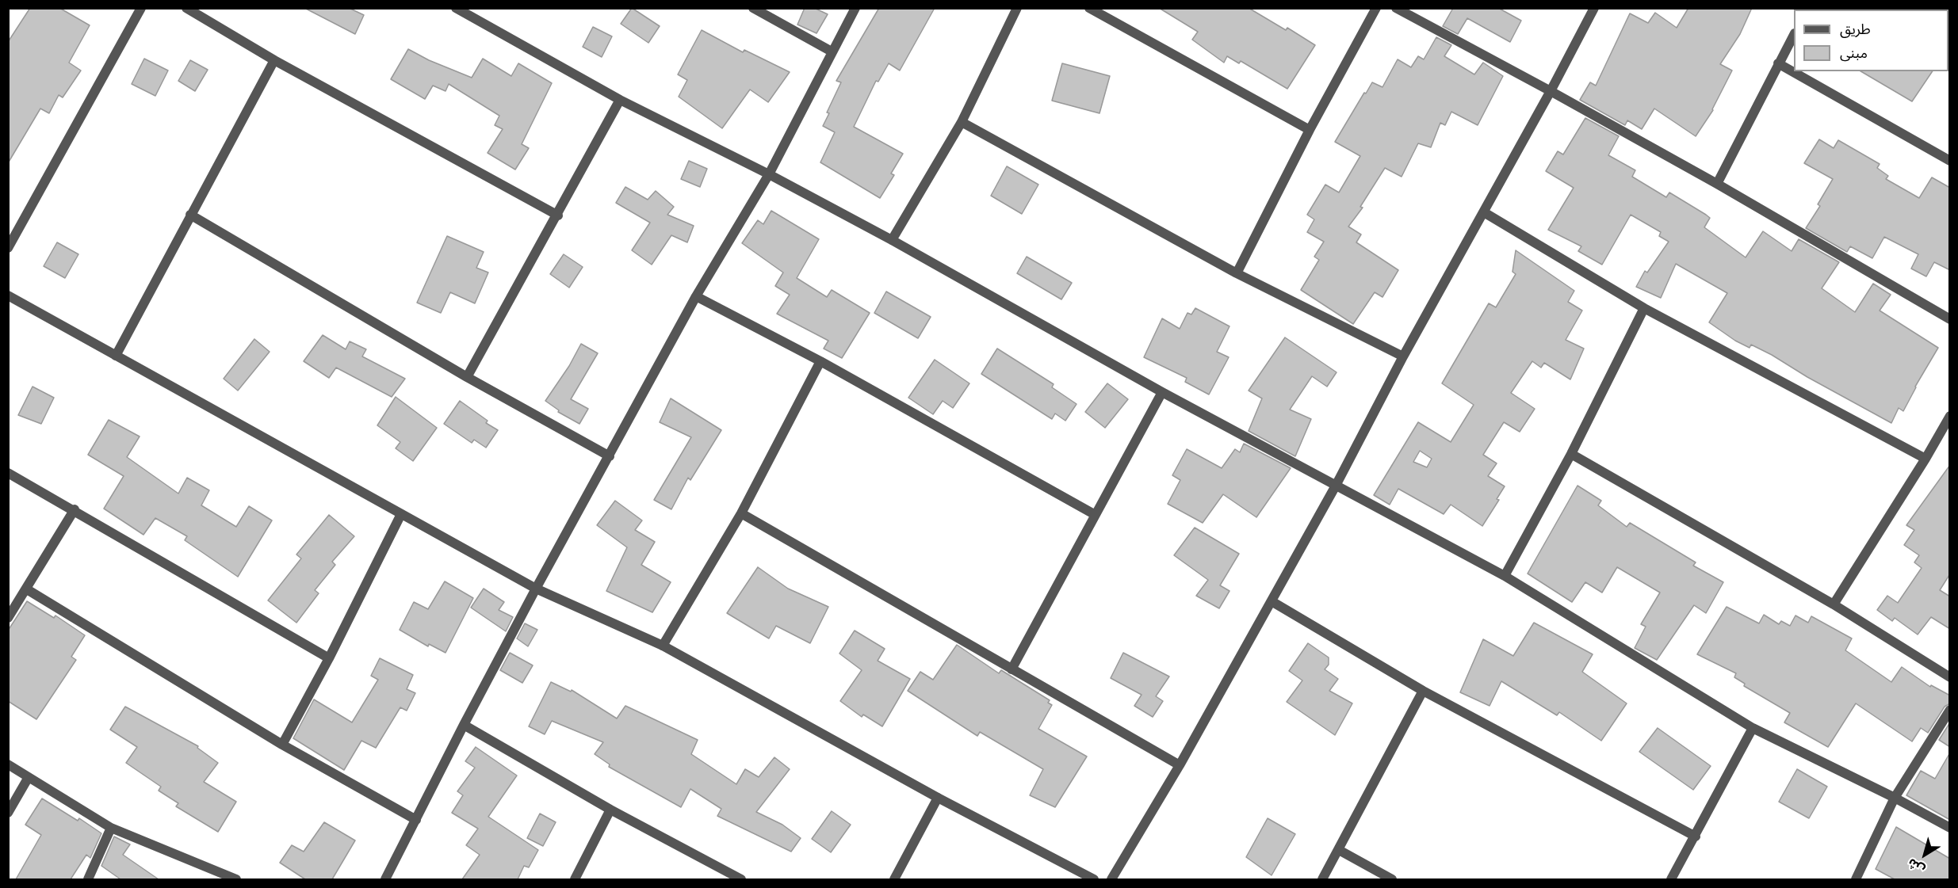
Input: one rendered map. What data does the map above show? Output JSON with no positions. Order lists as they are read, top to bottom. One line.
{"legend":["طريق","مبنى"],"north":"bottom left"}
